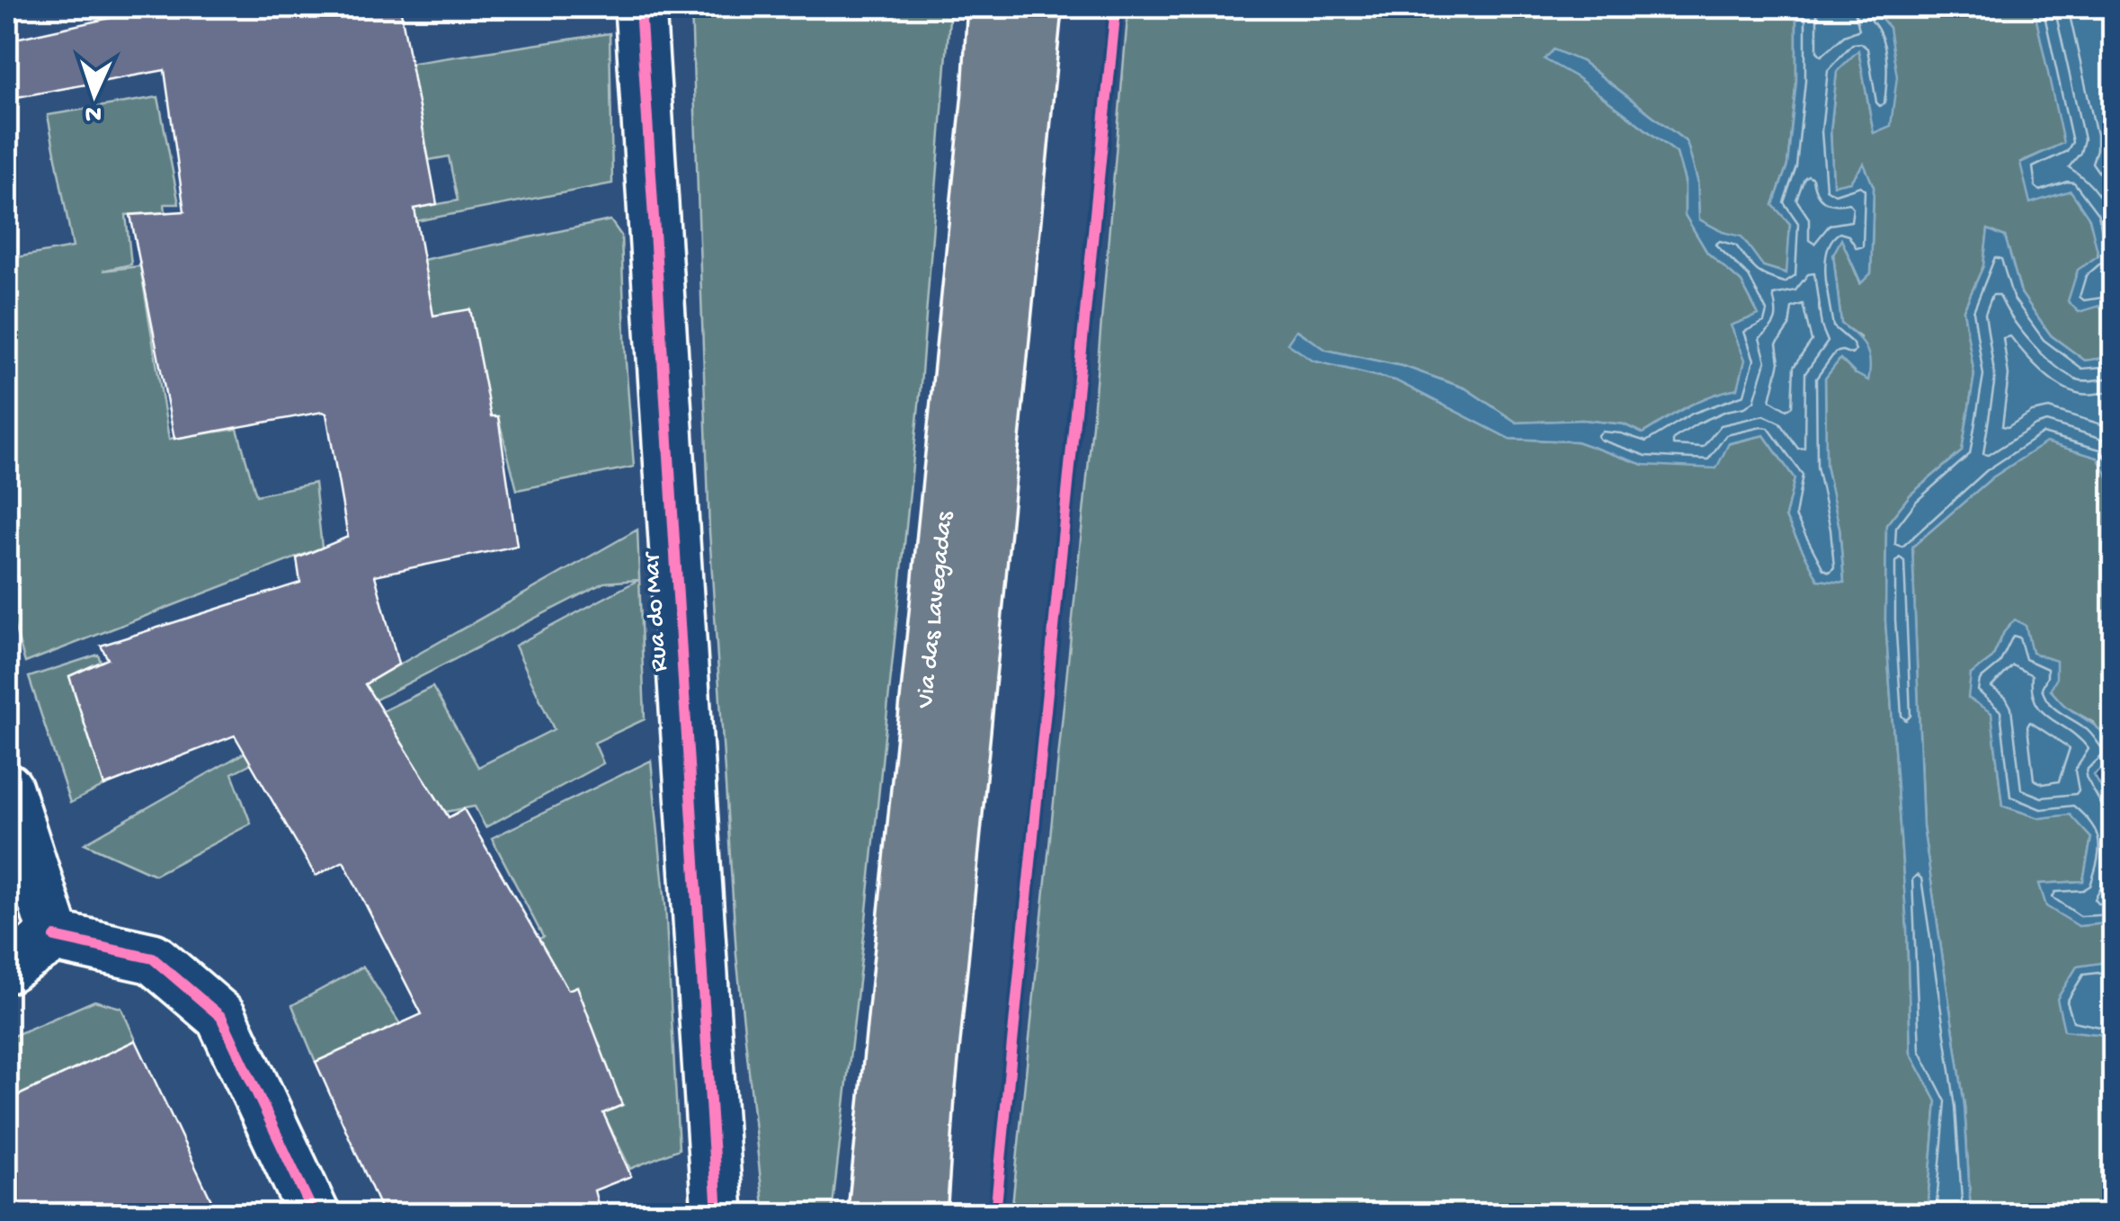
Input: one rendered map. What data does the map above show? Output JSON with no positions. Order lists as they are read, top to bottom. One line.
{"streets":{"main road":["Via das Lavegadas"],"street":["Rua do Mar"]},"north":"bottom"}
